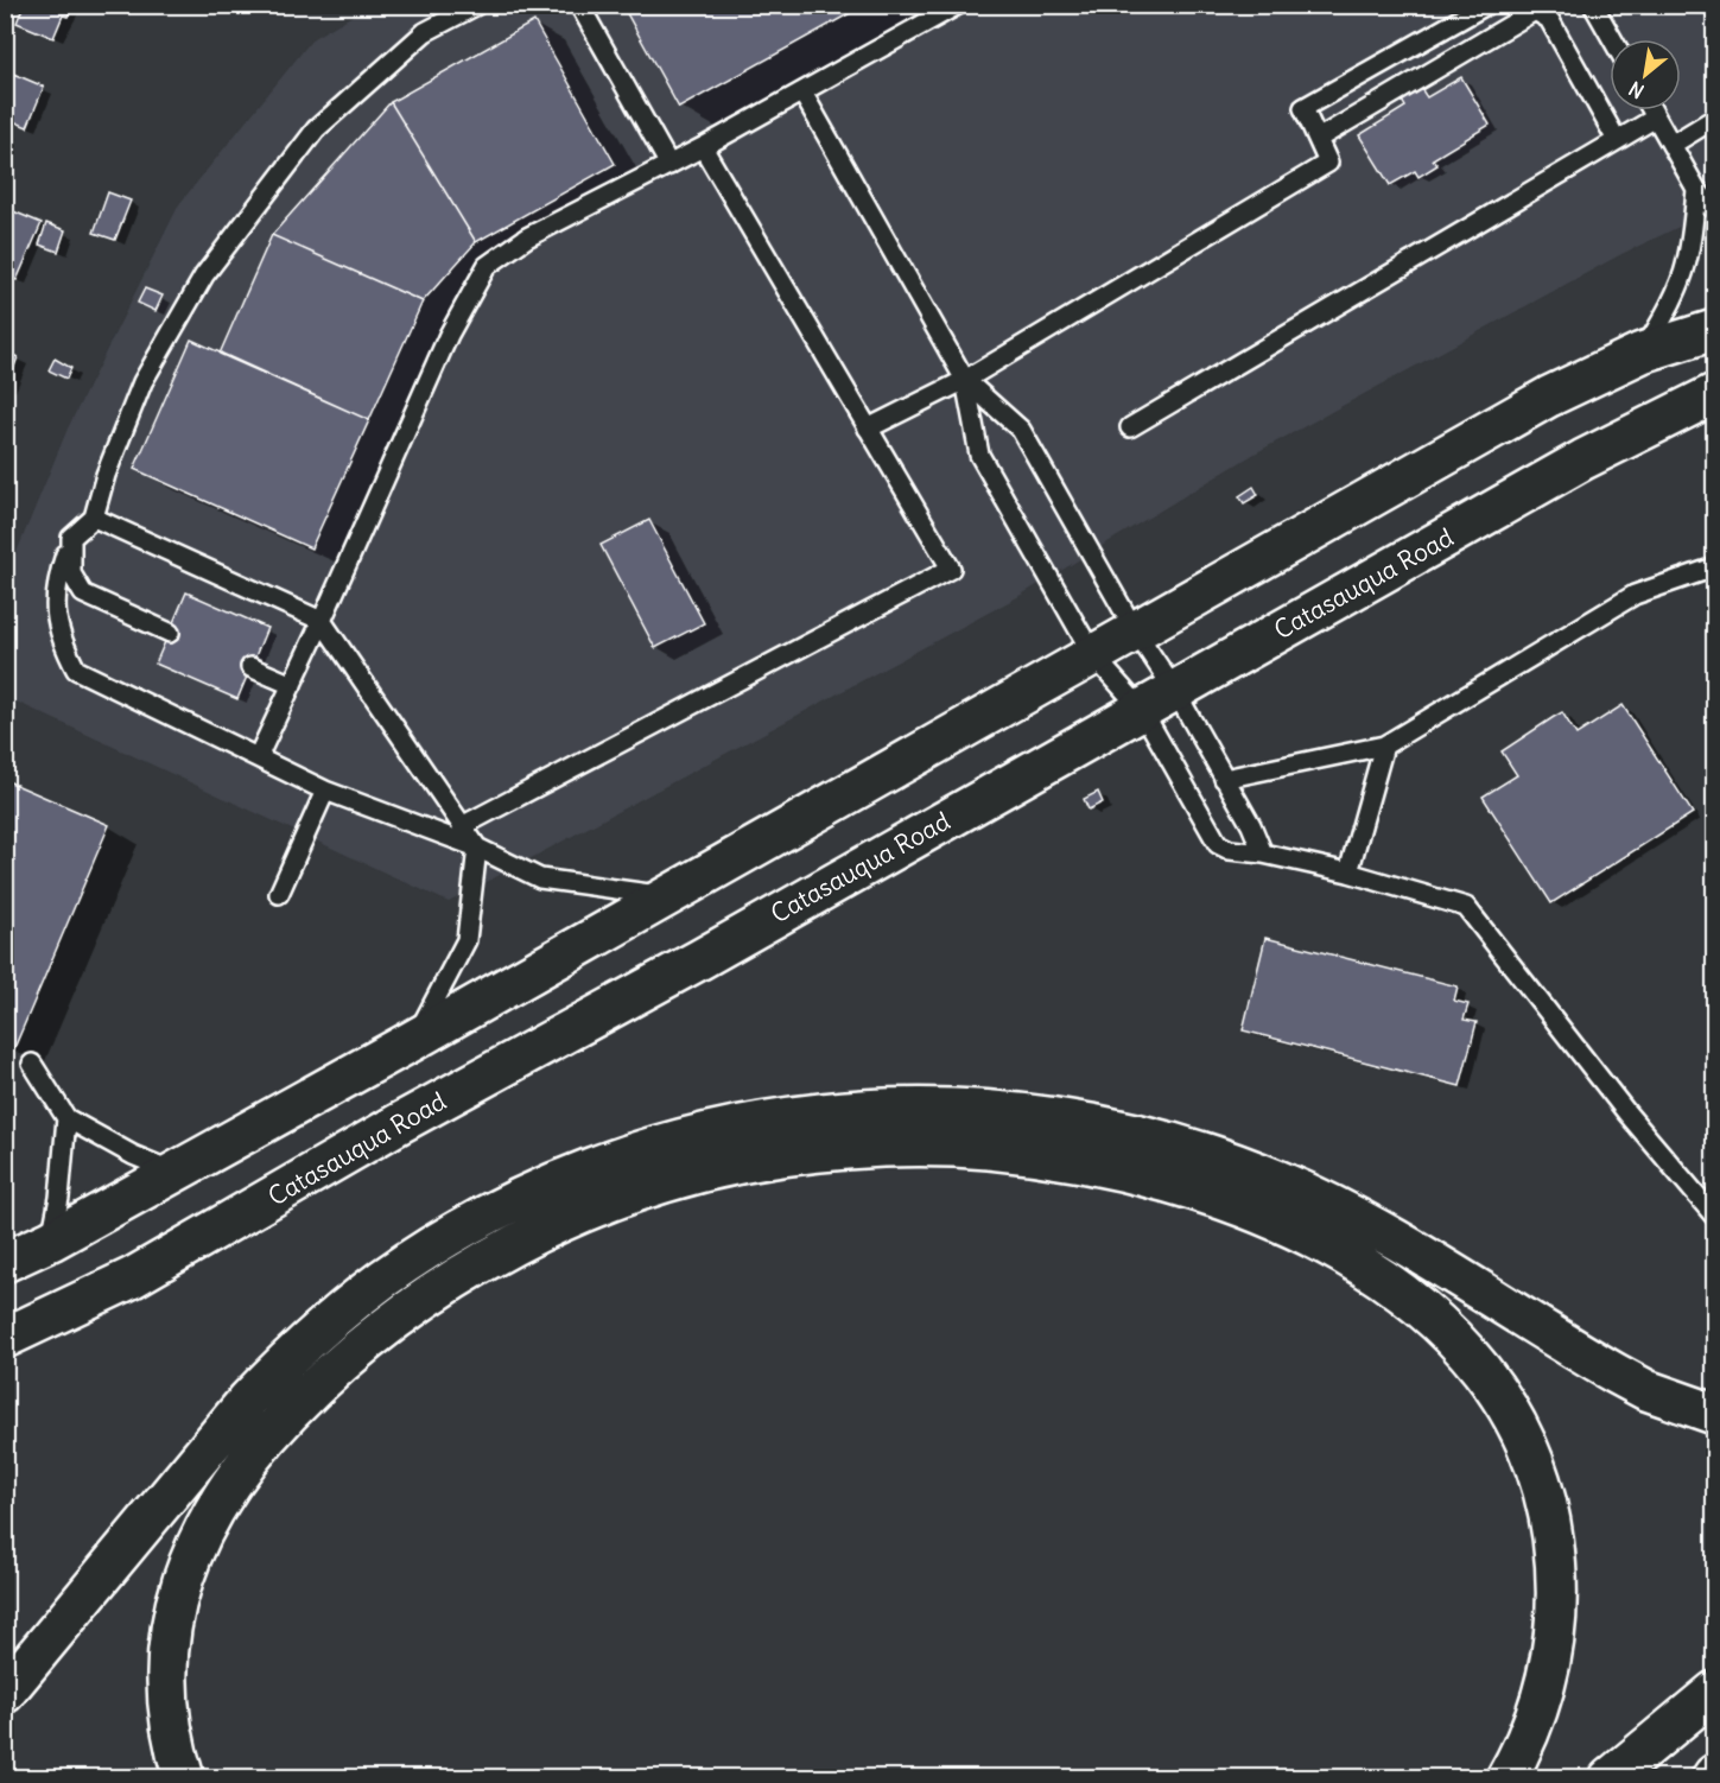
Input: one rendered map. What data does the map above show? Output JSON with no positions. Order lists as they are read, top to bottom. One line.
{"streets":{"main road":["Catasauqua Road"]},"north":"bottom left"}
